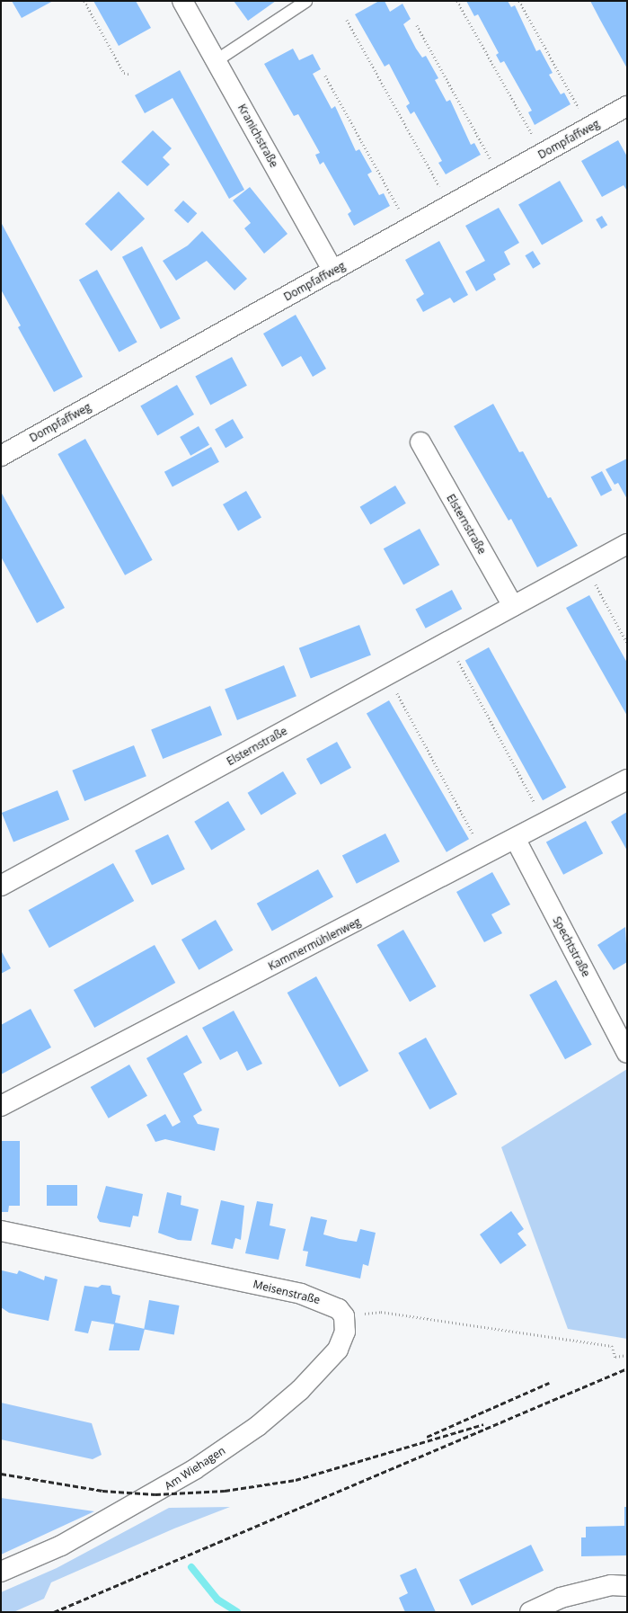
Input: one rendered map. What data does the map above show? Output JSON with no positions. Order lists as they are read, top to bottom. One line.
{"streets":{"street":["Kranichstraße","Dompfaffweg","Elsternstraße","Kammermühlenweg","Spechtstraße","Meisenstraße","Am Wiehagen"]},"crossings":[["Kranichstraße","Dompfaffweg"],["Kammermühlenweg","Spechtstraße"],["Meisenstraße","Am Wiehagen"]]}
